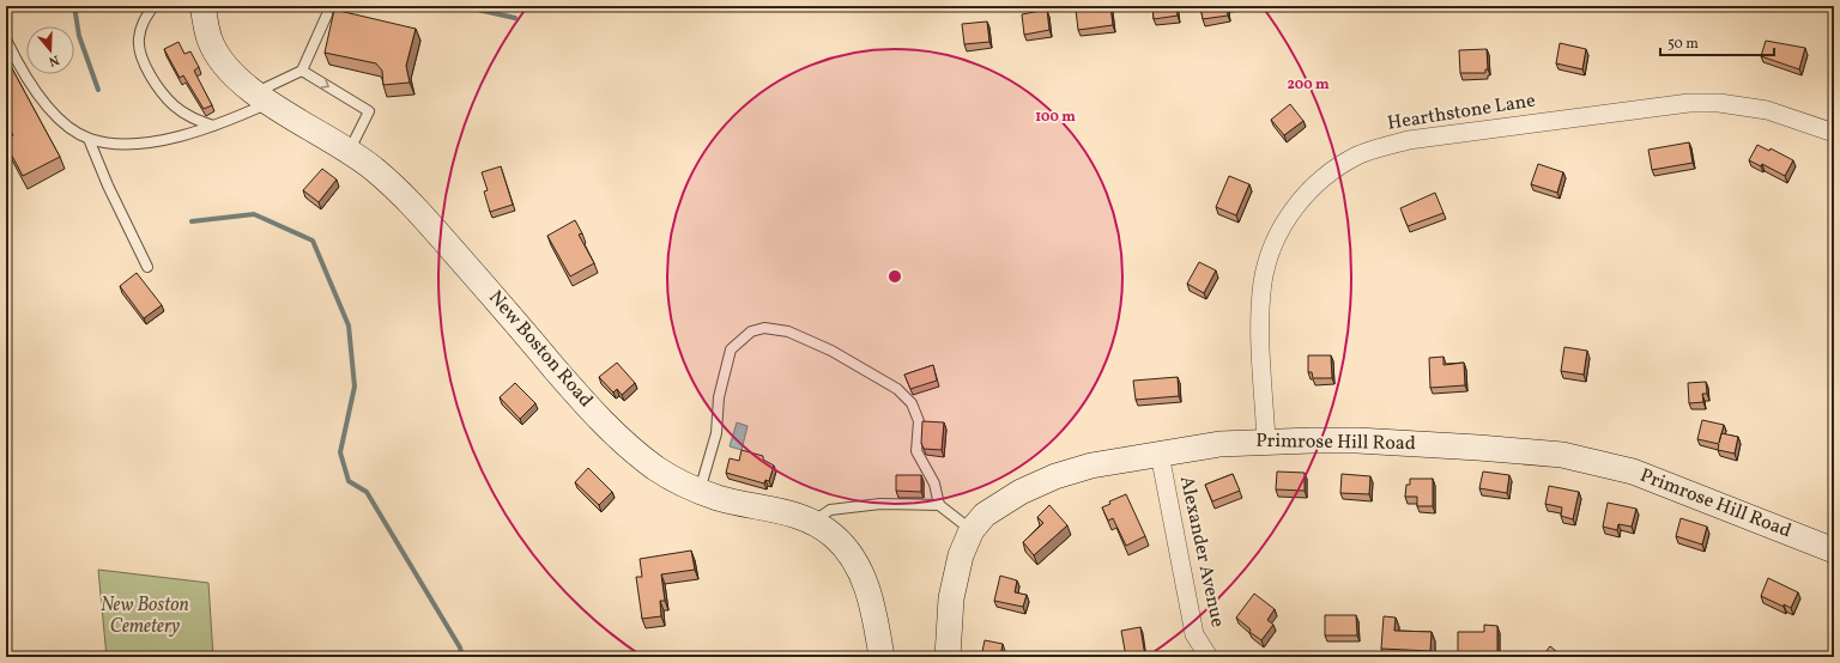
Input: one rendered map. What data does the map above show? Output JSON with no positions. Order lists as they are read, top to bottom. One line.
{"streets":{"street":["Hearthstone Lane","New Boston Road","Primrose Hill Road","Alexander Avenue"]},"crossings":[["Hearthstone Lane","Primrose Hill Road"],["Primrose Hill Road","Alexander Avenue"]],"parks":["New Boston Cemetery"],"scale_bar":"50 m","north":"bottom","rings":["200 m","100 m"]}
